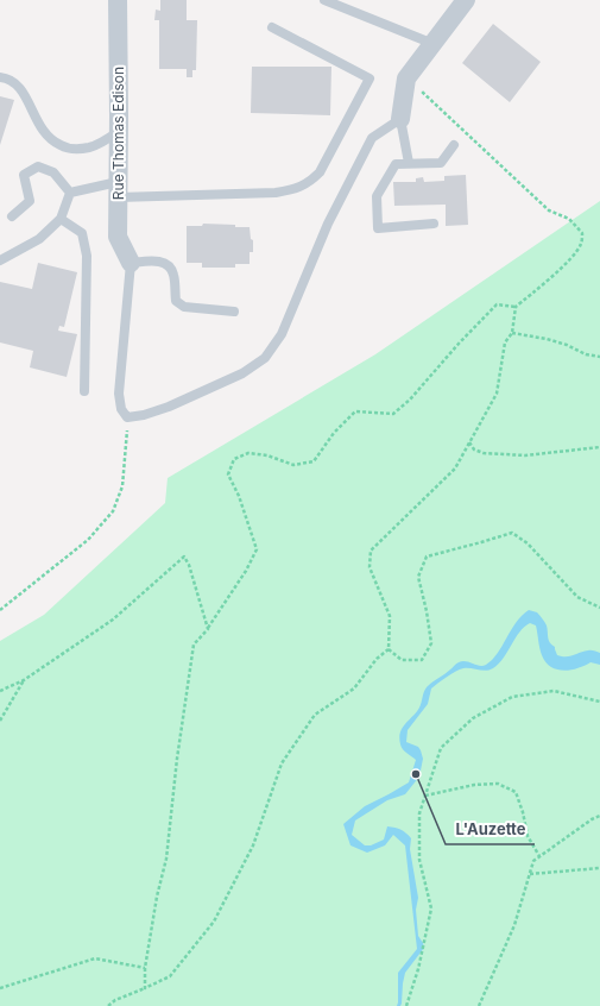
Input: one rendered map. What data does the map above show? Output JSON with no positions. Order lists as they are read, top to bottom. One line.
{"streets":{"street":["Rue Thomas Edison"]},"places":["L'Auzette"]}
